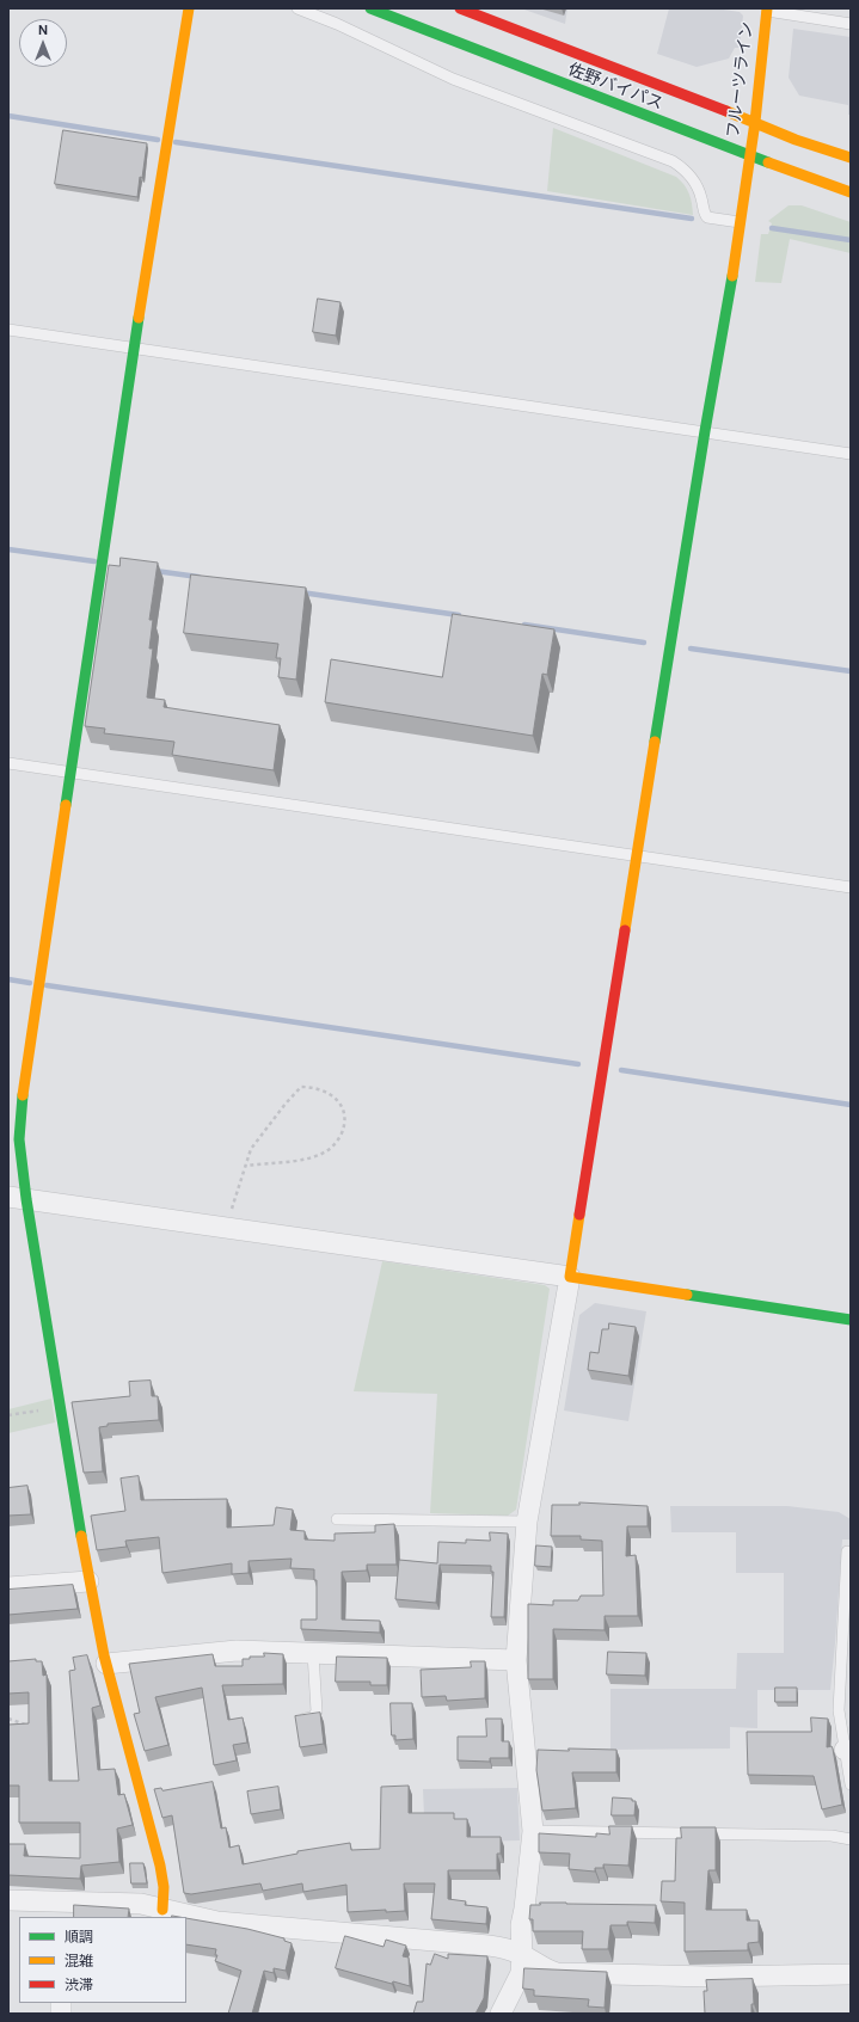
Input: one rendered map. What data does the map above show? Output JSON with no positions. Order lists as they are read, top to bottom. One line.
{"streets":{"main road":["フルーツライン","佐野バイパス"]},"crossings":[["フルーツライン","佐野バイパス"]],"legend":["順調","混雑","渋滞"],"north":"top"}
